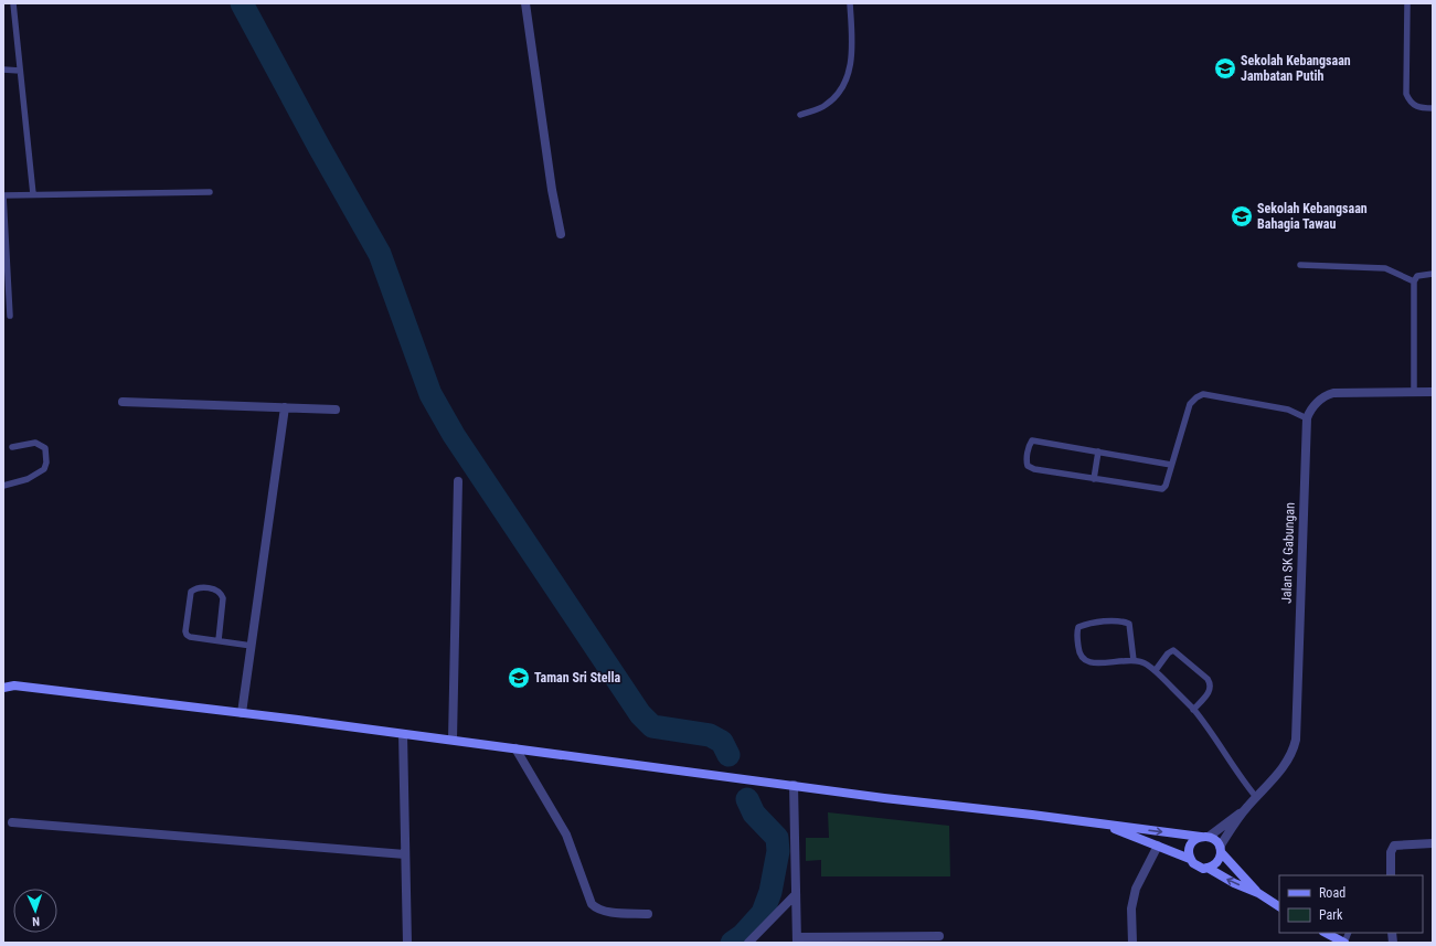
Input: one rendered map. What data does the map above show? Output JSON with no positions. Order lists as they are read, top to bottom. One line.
{"streets":{"street":["Jalan SK Gabungan"]},"places":{"school or university":["Sekolah Kebangsaan Jambatan Putih","Sekolah Kebangsaan Bahagia Tawau","Taman Sri Stella"]},"legend":["Road","Park"],"north":"bottom"}
